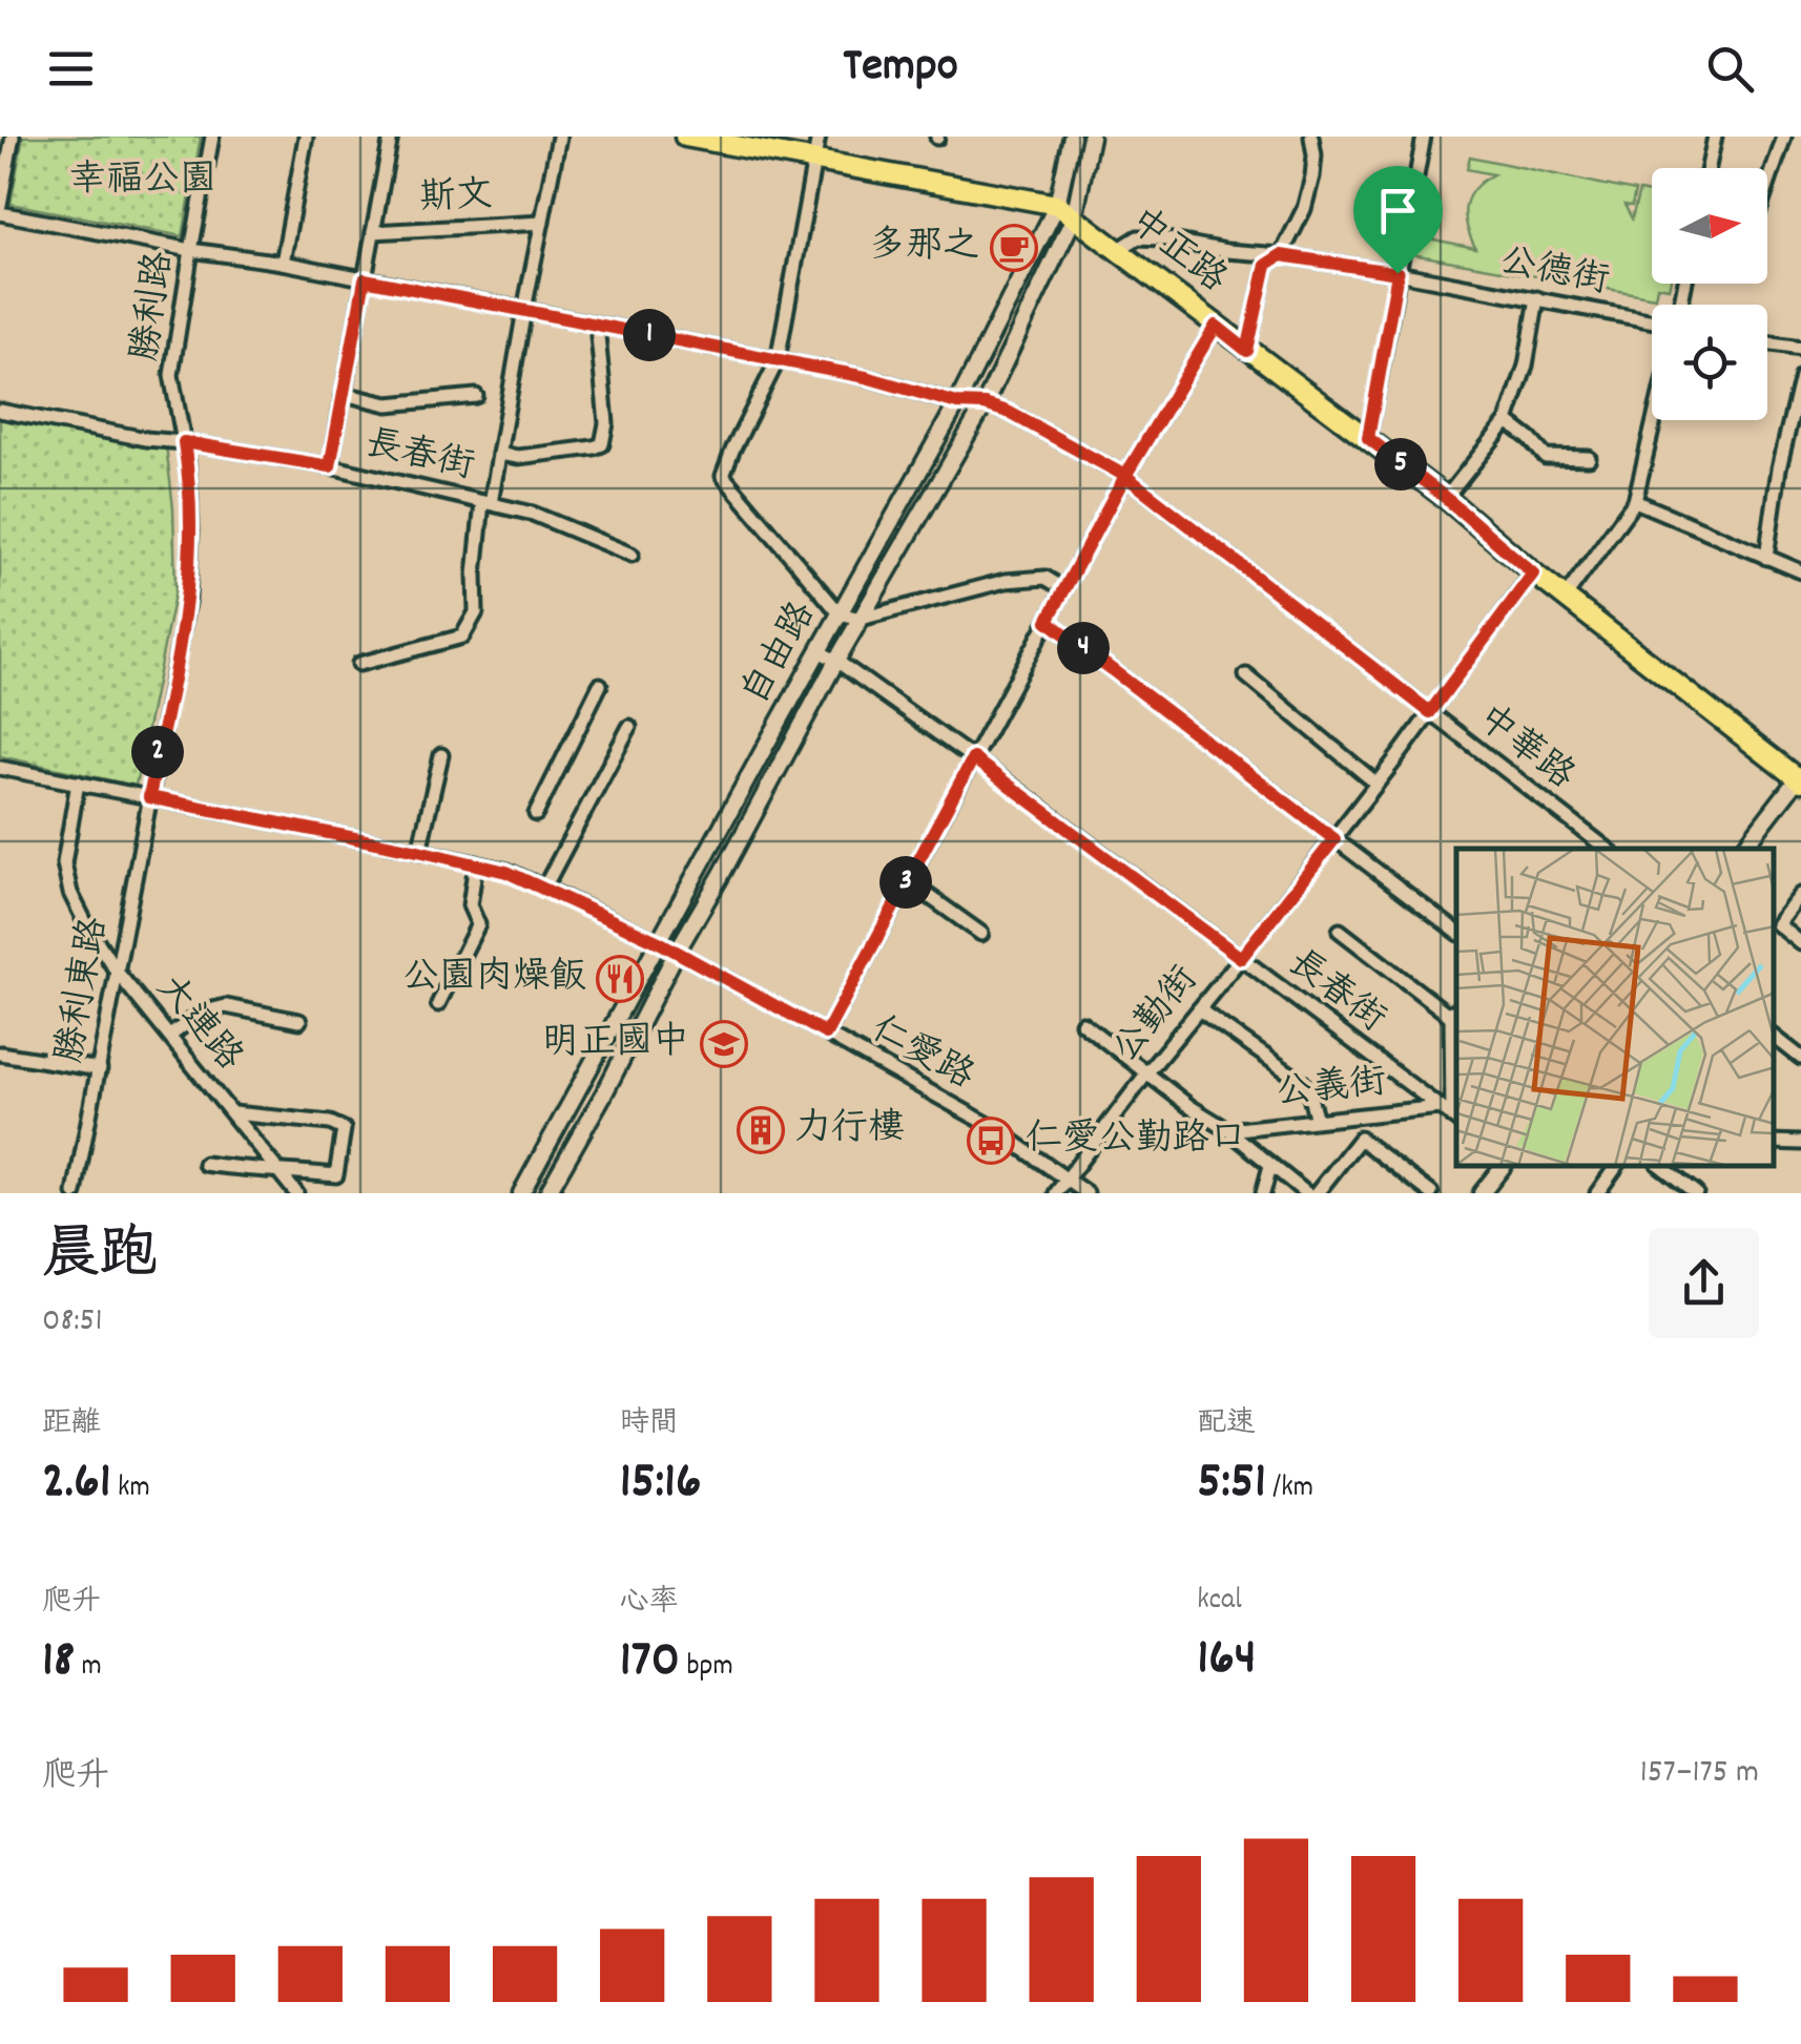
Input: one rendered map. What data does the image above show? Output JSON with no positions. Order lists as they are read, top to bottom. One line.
{"streets":{"main road":["中正路"],"street":["斯文","公德街","勝利路","長春街","自由路","中華路","勝利東路","公勤街","大連路","仁愛路","公義街"]},"crossings":[["中正路","公德街"],["中正路","自由路"],["中正路","公勤街"],["勝利路","長春街"],["勝利路","中華路"],["勝利路","勝利東路"],["勝利路","仁愛路"],["長春街","自由路"],["長春街","公勤街"],["長春街","公義街"],["自由路","中華路"],["自由路","仁愛路"],["中華路","公勤街"],["勝利東路","大連路"],["勝利東路","仁愛路"],["公勤街","仁愛路"],["公勤街","公義街"]],"parks":["幸福公園"],"places":{"cafe":["多那之"],"restaurant":["公園肉燥飯"],"school or university":["明正國中"],"building":["力行樓"],"bus stop":["仁愛公勤路口"]},"north":"right","page":{"header":"Tempo","pins":["1","5","4","2","3"],"heading":["晨跑","08:51"],"stats":[["距離","2.61 km"],["時間","15:16"],["配速","5:51 /km"],["爬升","18 m"],["心率","170 bpm"],["kcal","164"]],"chart":["爬升","157–175 m"]}}
